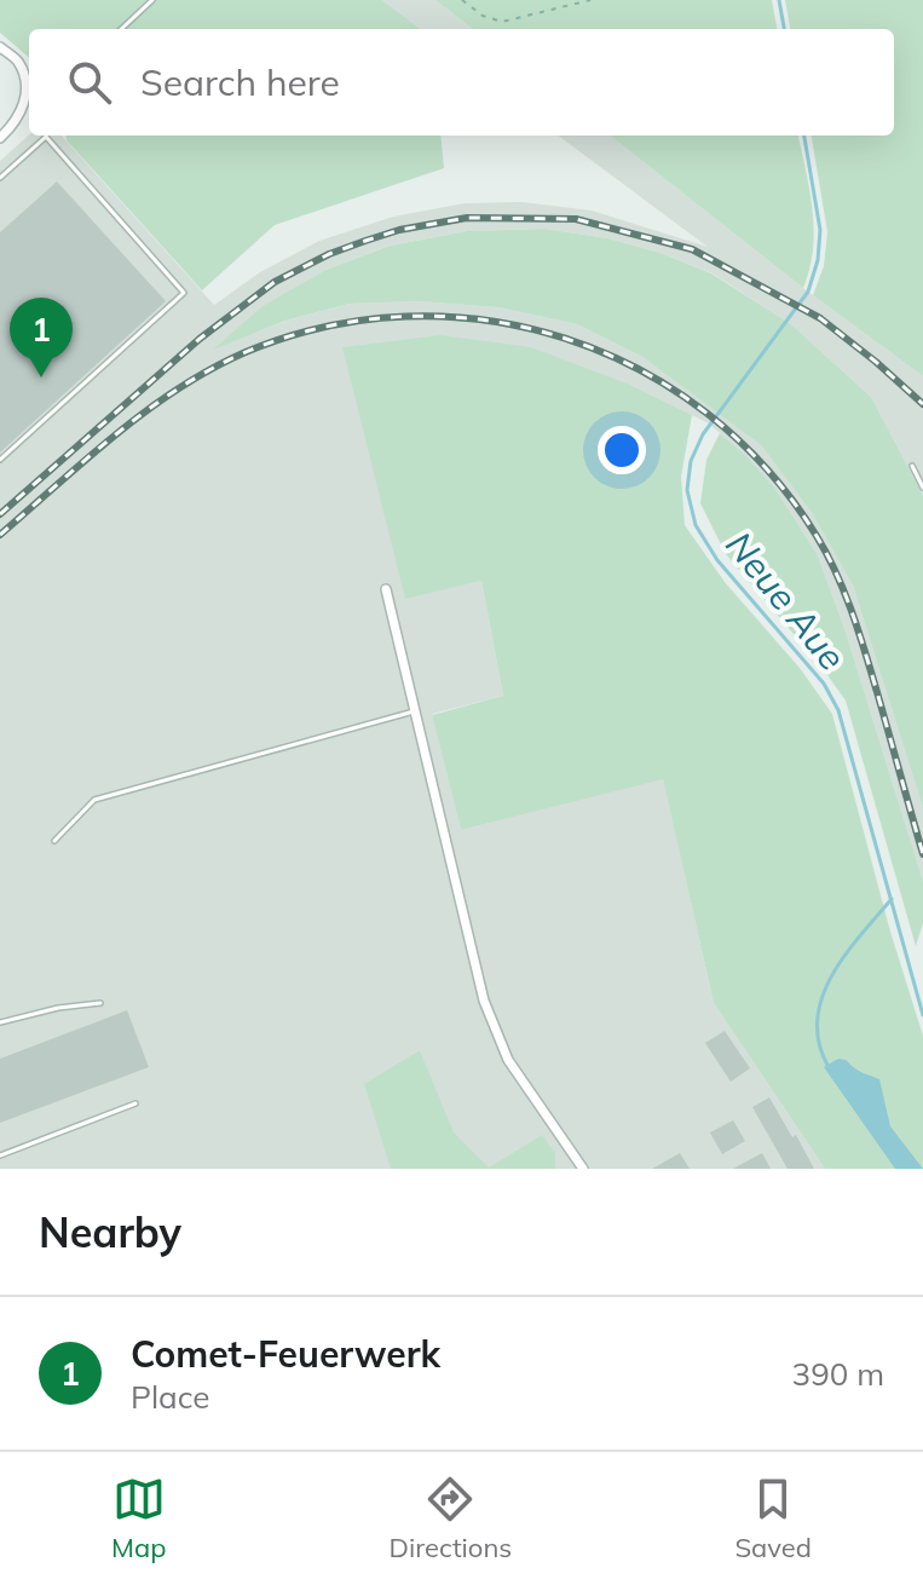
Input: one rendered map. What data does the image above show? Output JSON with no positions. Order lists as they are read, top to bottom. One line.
{"water":["Neue Aue"],"page":{"search":"Search here","pins":"1","heading":"Nearby","list":[{"mark":"1","name":"Comet-Feuerwerk","note":"Place","value":"390 m"}],"nav":["Map","Directions","Saved"]}}
